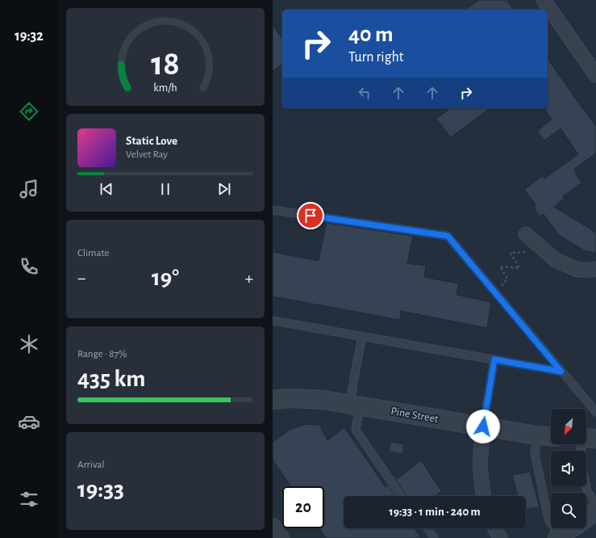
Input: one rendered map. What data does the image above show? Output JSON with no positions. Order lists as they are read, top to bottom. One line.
{"streets":{"street":["Pine Street"]},"north":"bottom left","page":{"tabs":"19:32","turn":["40 m","Turn right"],"song":["Static Love","Velvet Ray"],"tile":["Climate",["Range · 87%","435 km"],["Arrival","19:33"]],"heat":["−","19°","+"],"limit":"20","trip":"19:33 · 1 min · 240 m","gauge":["18","km/h"]}}
